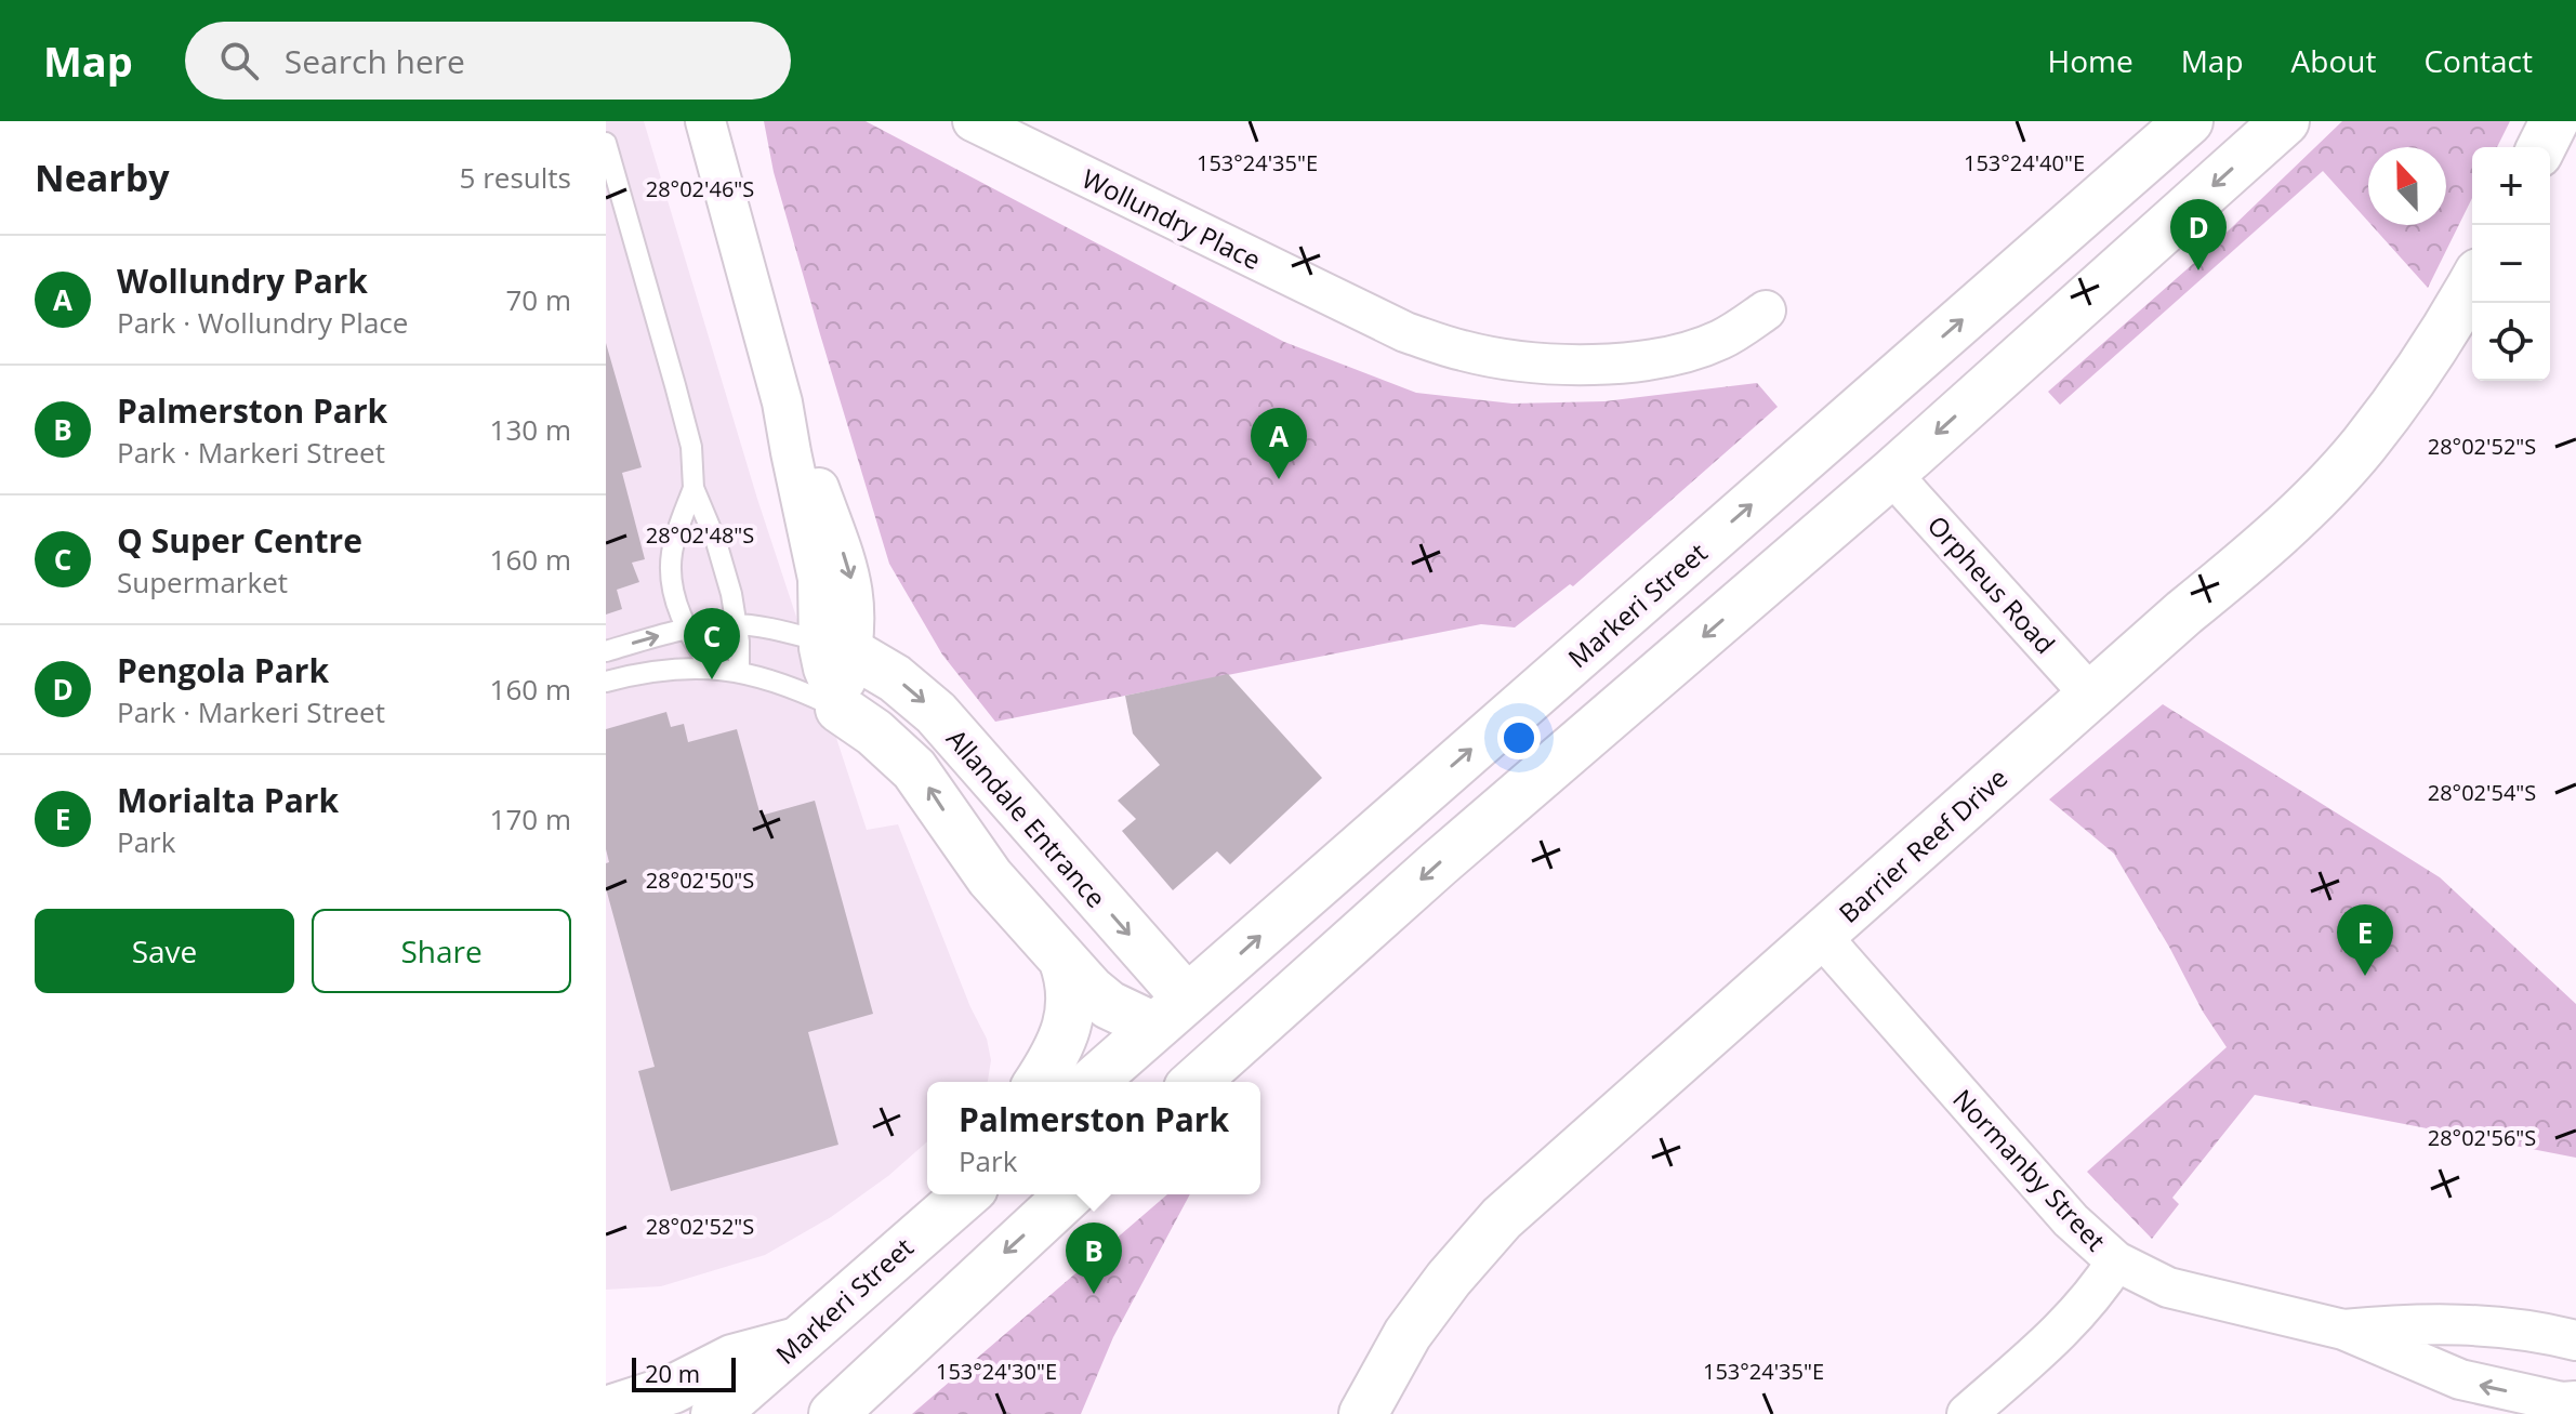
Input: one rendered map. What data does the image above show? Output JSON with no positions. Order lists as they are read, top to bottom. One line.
{"streets":{"main road":["Markeri Street","Allandale Entrance","Barrier Reef Drive"],"street":["Wollundry Place","Orpheus Road","Normanby Street"]},"crossings":[["Orpheus Road","Barrier Reef Drive"],["Markeri Street","Allandale Entrance"],["Barrier Reef Drive","Normanby Street"]],"scale_bar":"20 m","north":"top","page":{"header":"Map","search":"Search here","nav":["Home","Map","About","Contact"],"heading":["Nearby","5 results"],"map_buttons":["+","−"],"pins":["D","A","C","E","B"],"list":[{"mark":"A","name":"Wollundry Park","note":"Park · Wollundry Place","value":"70 m"},{"mark":"B","name":"Palmerston Park","note":"Park · Markeri Street","value":"130 m"},{"mark":"C","name":"Q Super Centre","note":"Supermarket","value":"160 m"},{"mark":"D","name":"Pengola Park","note":"Park · Markeri Street","value":"160 m"},{"mark":"E","name":"Morialta Park","note":"Park","value":"170 m"}],"buttons":["Save","Share"],"popup":["Palmerston Park","Park"],"scale":"20 m"},"coordinates":["153°24'35\"E","153°24'40\"E","28°02'46\"S","28°02'52\"S","28°02'48\"S","28°02'54\"S","28°02'50\"S","28°02'56\"S","153°24'30\"E"]}
